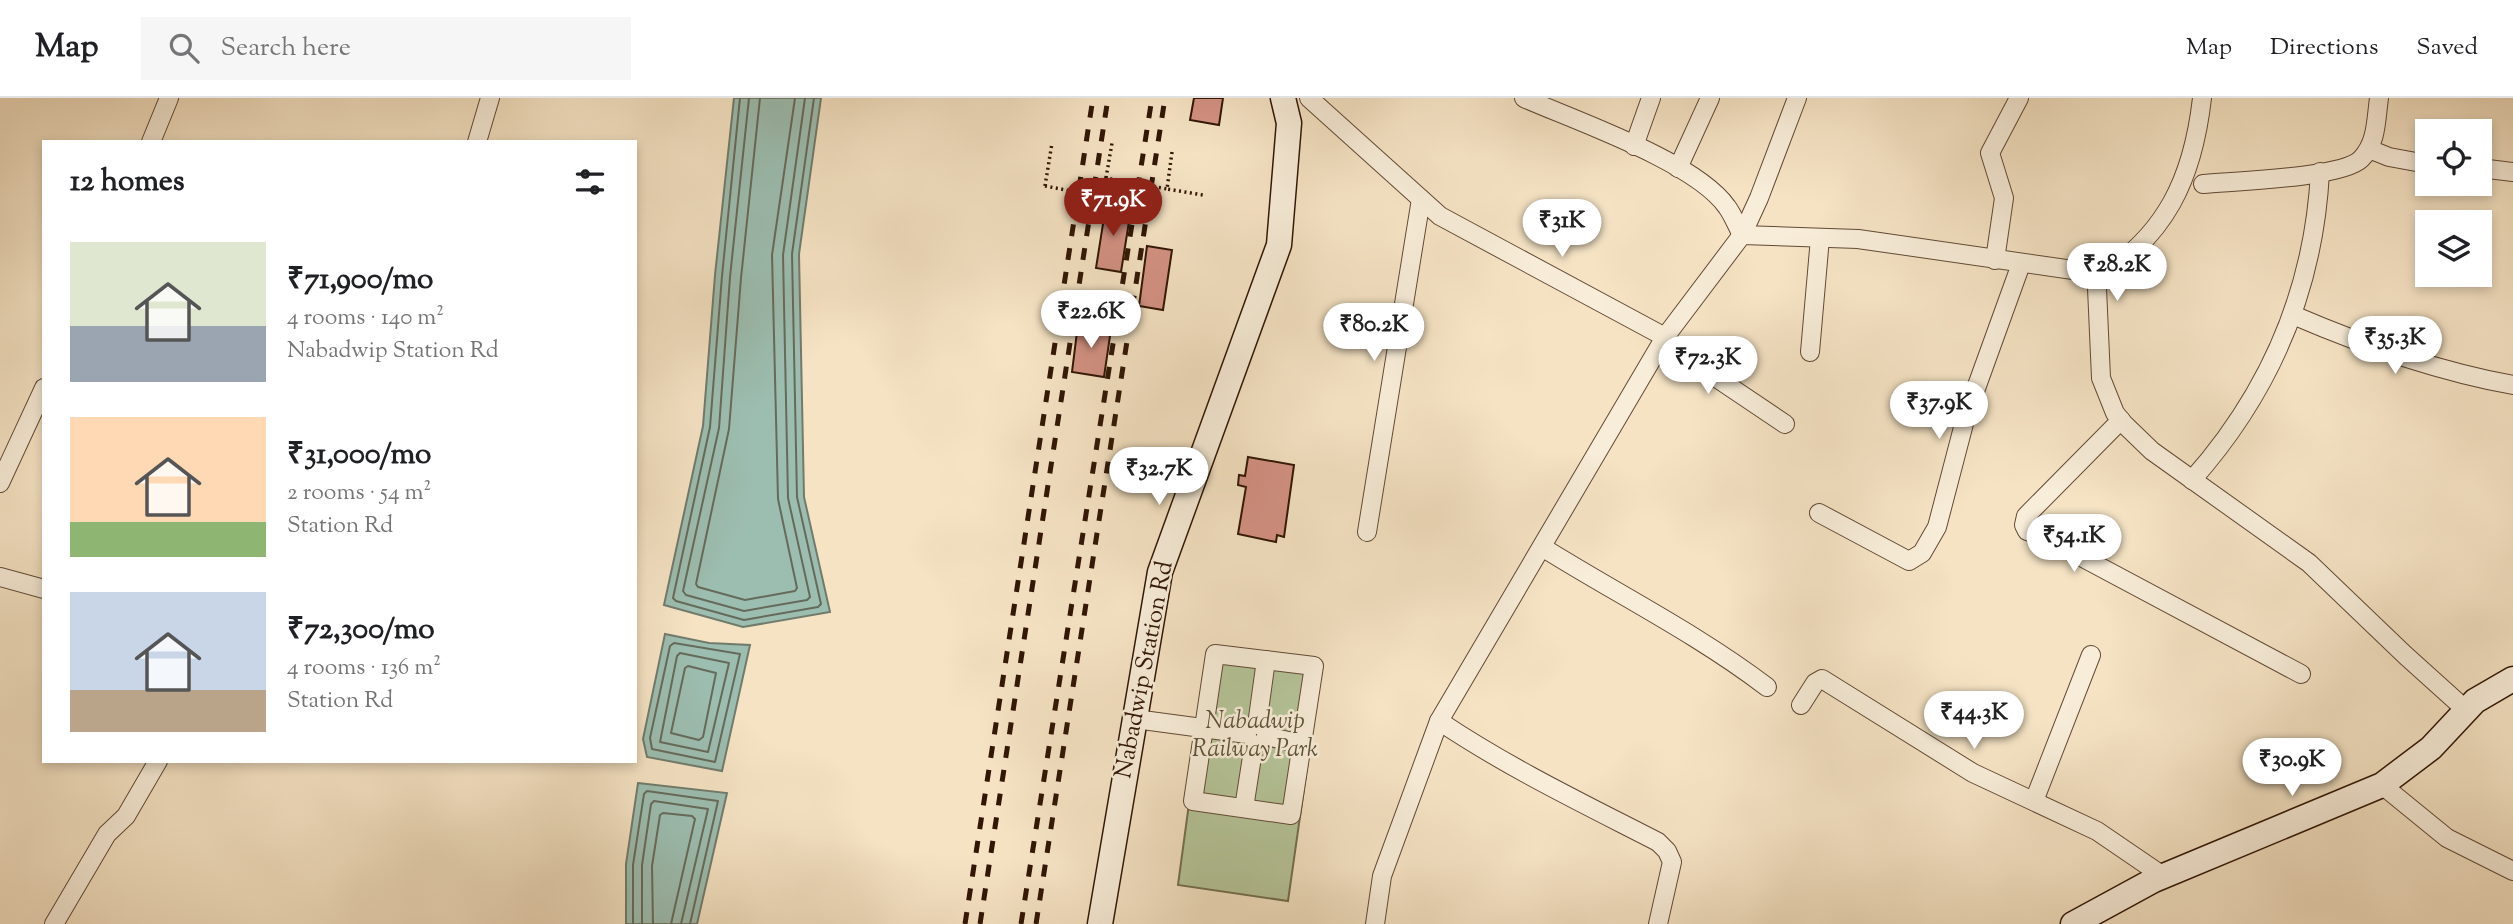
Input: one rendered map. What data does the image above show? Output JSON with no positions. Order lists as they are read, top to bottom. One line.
{"streets":{"main road":["Nabadwip Station Rd"]},"parks":["Nabadwip Railway Park"],"page":{"header":"Map","search":"Search here","nav":["Map","Directions","Saved"],"heading":"12 homes","price":["₹71.9K","₹31K","₹28.2K","₹22.6K","₹80.2K","₹35.3K","₹72.3K","₹37.9K","₹32.7K","₹54.1K","₹44.3K","₹30.9K"],"list":[{"name":"₹71,900/mo","note":"4 rooms · 140 m² · Nabadwip Station Rd"},{"name":"₹31,000/mo","note":"2 rooms · 54 m² · Station Rd"},{"name":"₹72,300/mo","note":"4 rooms · 136 m² · Station Rd"}]}}
